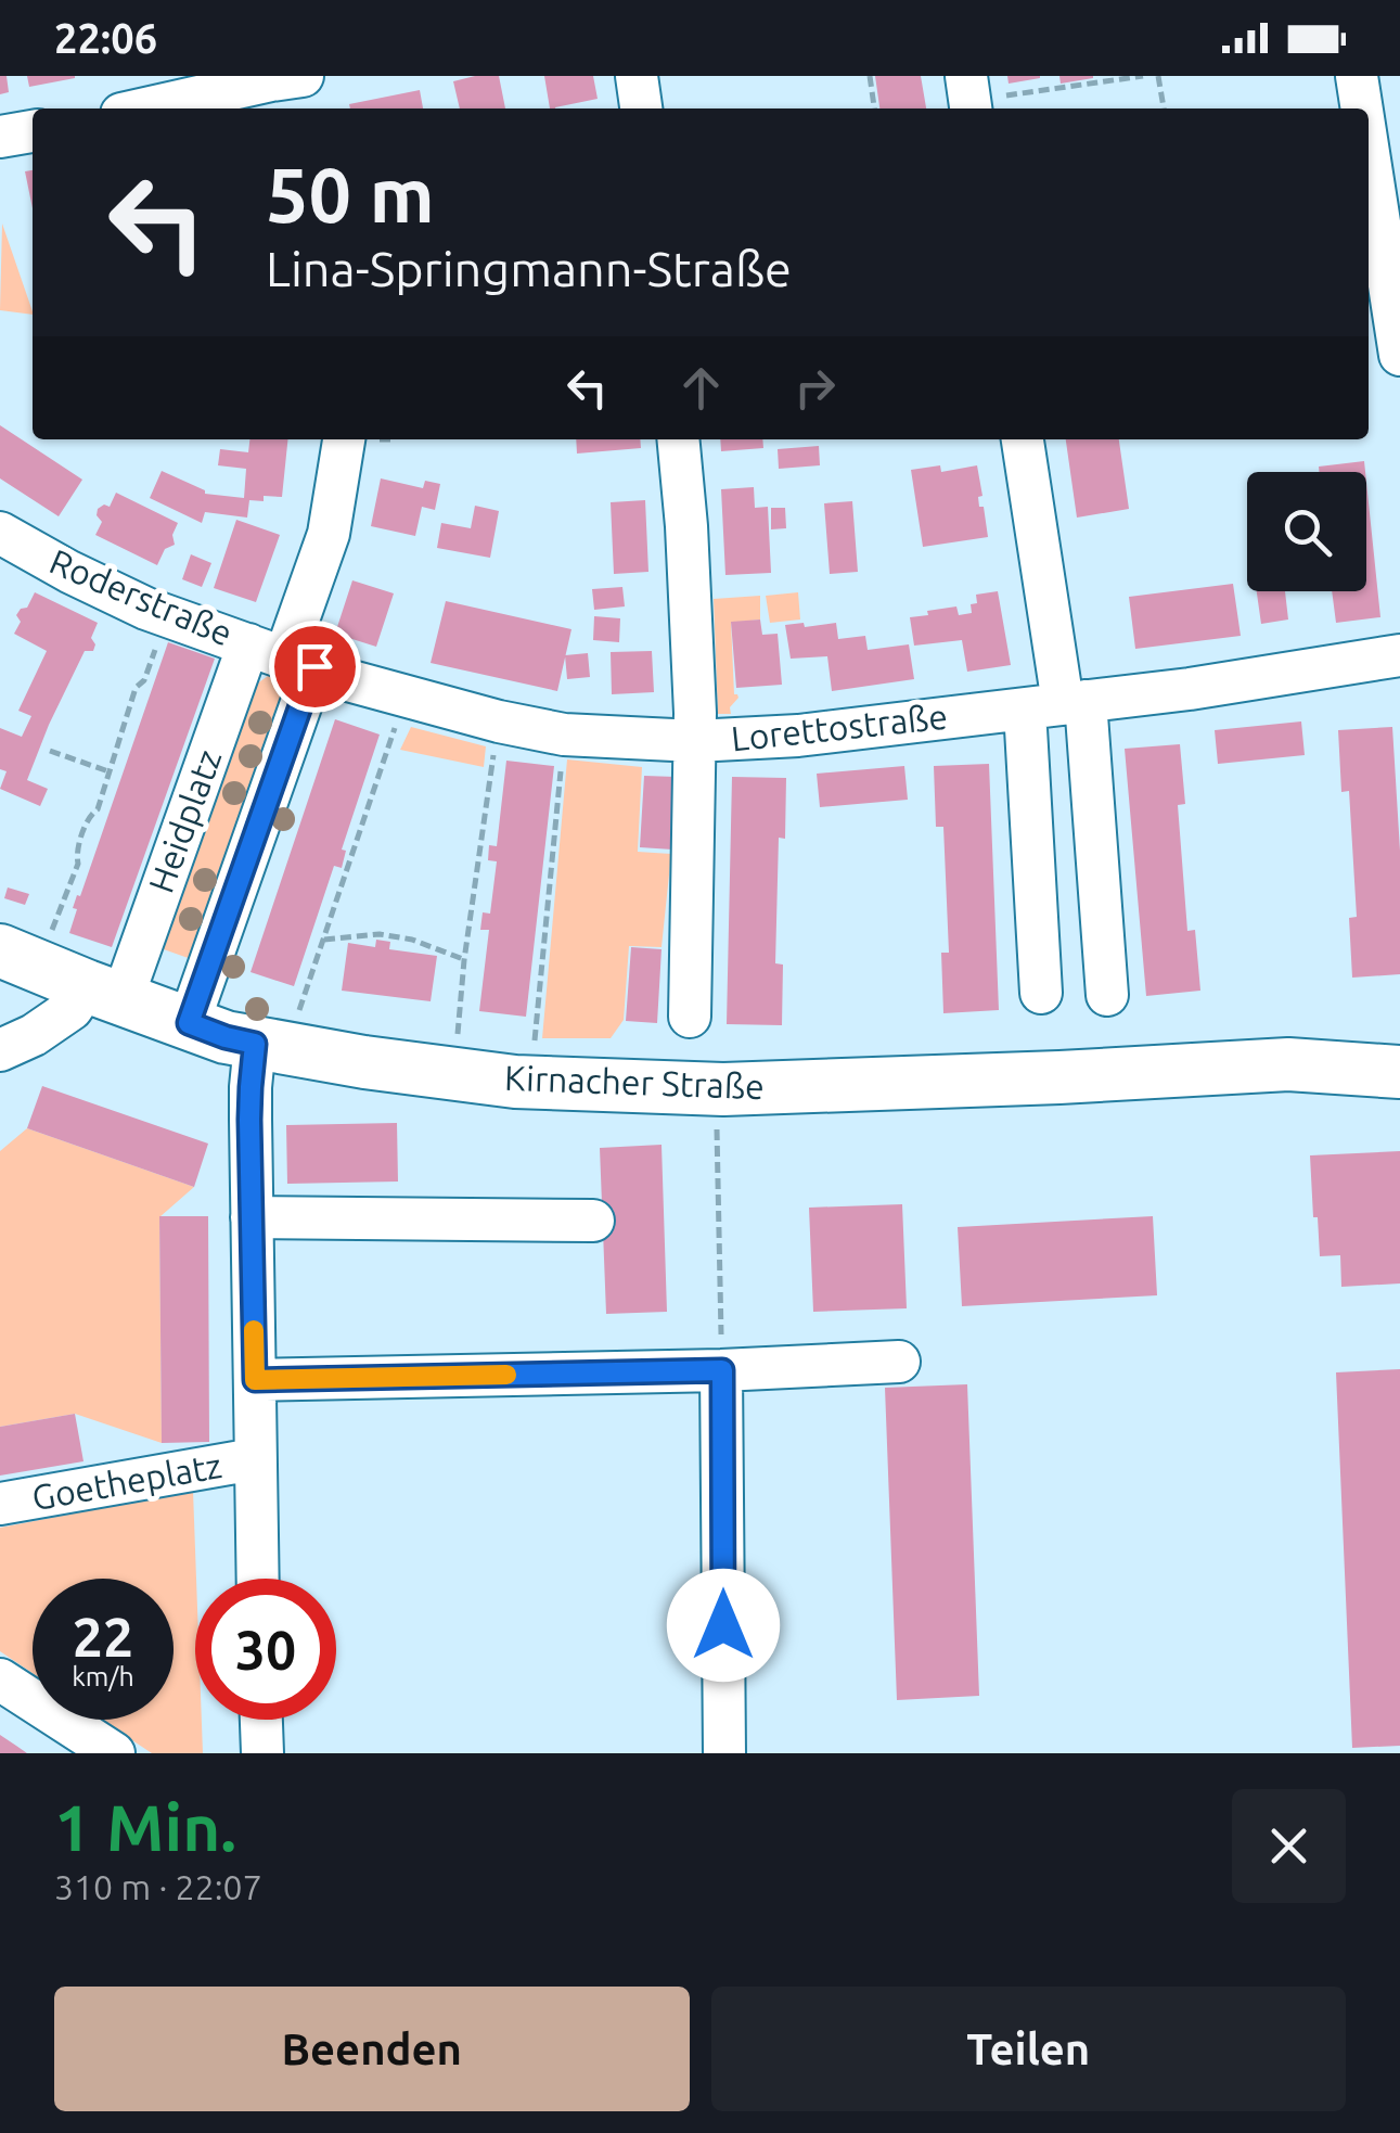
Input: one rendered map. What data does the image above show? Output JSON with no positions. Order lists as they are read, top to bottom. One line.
{"streets":{"main road":["Kirnacher Straße"],"street":["Roderstraße","Lorettostraße","Heidplatz","Goetheplatz"]},"crossings":[["Roderstraße","Lorettostraße"],["Roderstraße","Heidplatz"],["Lorettostraße","Heidplatz"],["Heidplatz","Kirnacher Straße"]],"page":{"status":"22:06","turn":["50 m","Lina-Springmann-Straße"],"speed":"22 km/h","limit":"30","heading":["1 Min.","310 m · 22:07"],"buttons":["Beenden","Teilen"]}}
